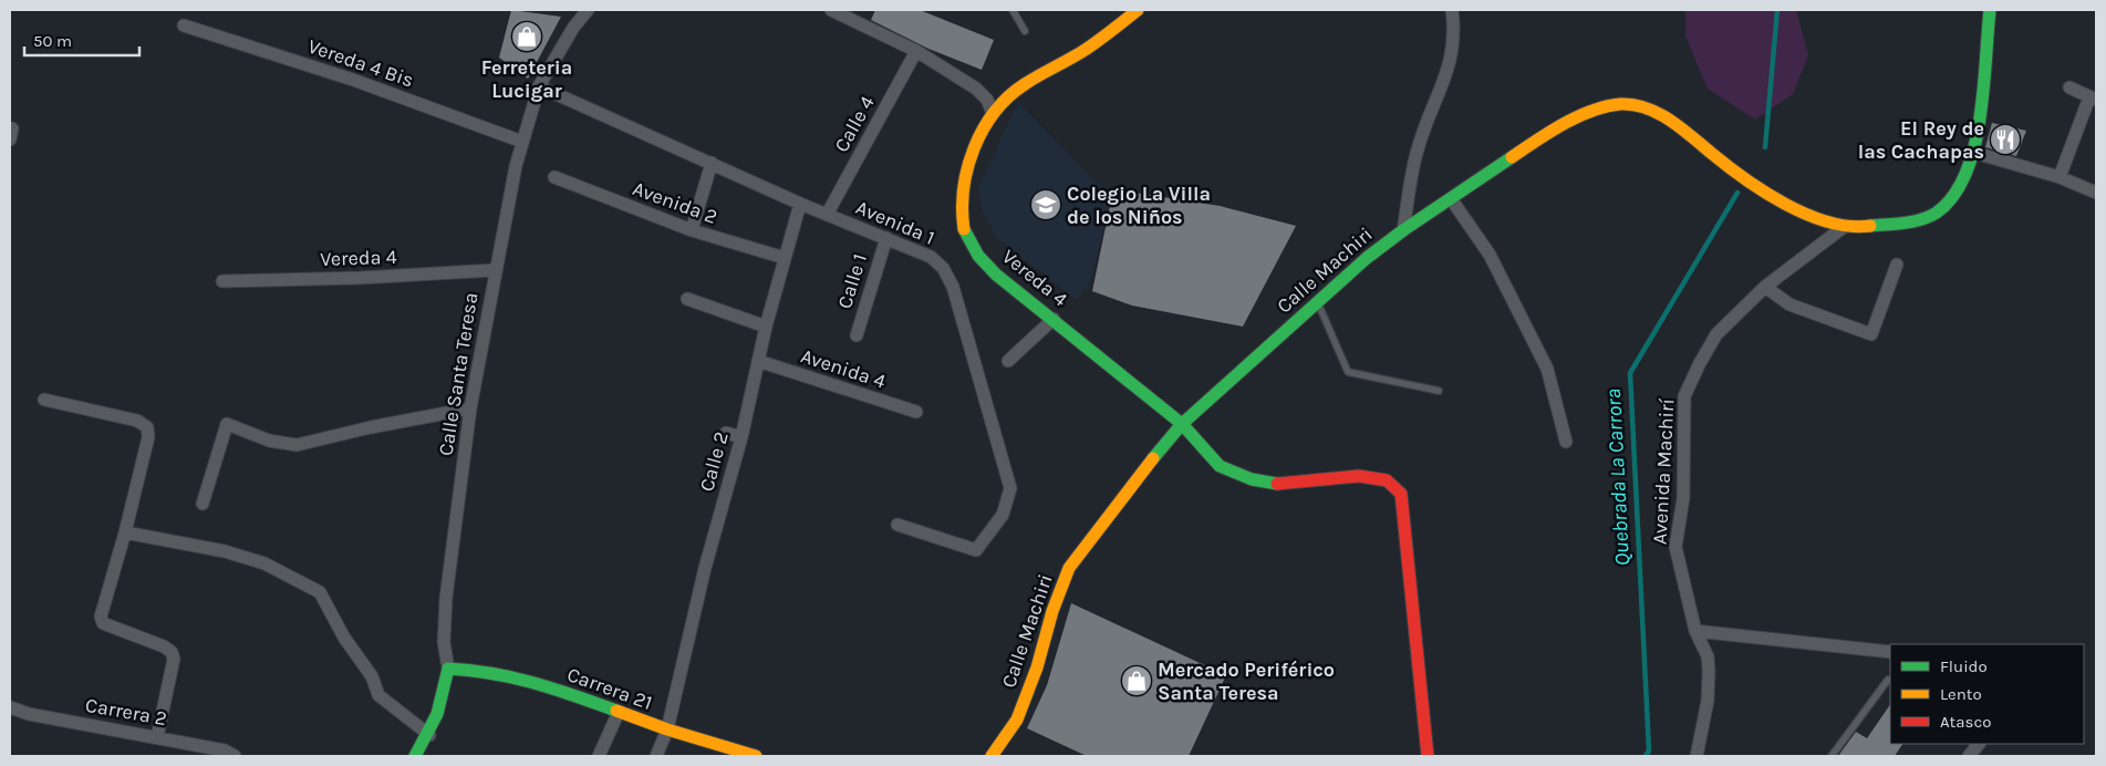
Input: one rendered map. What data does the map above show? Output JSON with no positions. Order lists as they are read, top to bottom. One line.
{"streets":{"street":["Vereda 4 Bis","Calle 4","Avenida 2","Avenida 1","Vereda 4","Calle Machiri","Calle 1","Avenida 4","Calle Santa Teresa","Calle 2","Avenida Machirí","Carrera 21","Carrera 2"]},"crossings":[["Vereda 4 Bis","Calle Santa Teresa"],["Calle 4","Avenida 1"],["Avenida 2","Calle 2"],["Avenida 1","Calle 1"],["Avenida 1","Calle Santa Teresa"],["Avenida 1","Calle 2"],["Vereda 4","Calle Machiri"],["Vereda 4","Calle Santa Teresa"],["Calle Machiri","Avenida Machirí"],["Avenida 4","Calle 2"],["Calle Santa Teresa","Carrera 21"],["Calle 2","Carrera 21"]],"water":["Quebrada La Carrora"],"places":{"shop":["Ferreteria Lucigar","Mercado Periférico Santa Teresa"],"restaurant":["El Rey de las Cachapas"],"school or university":["Colegio La Villa de los Niños"]},"legend":["Fluido","Lento","Atasco"],"scale_bar":"50 m"}
